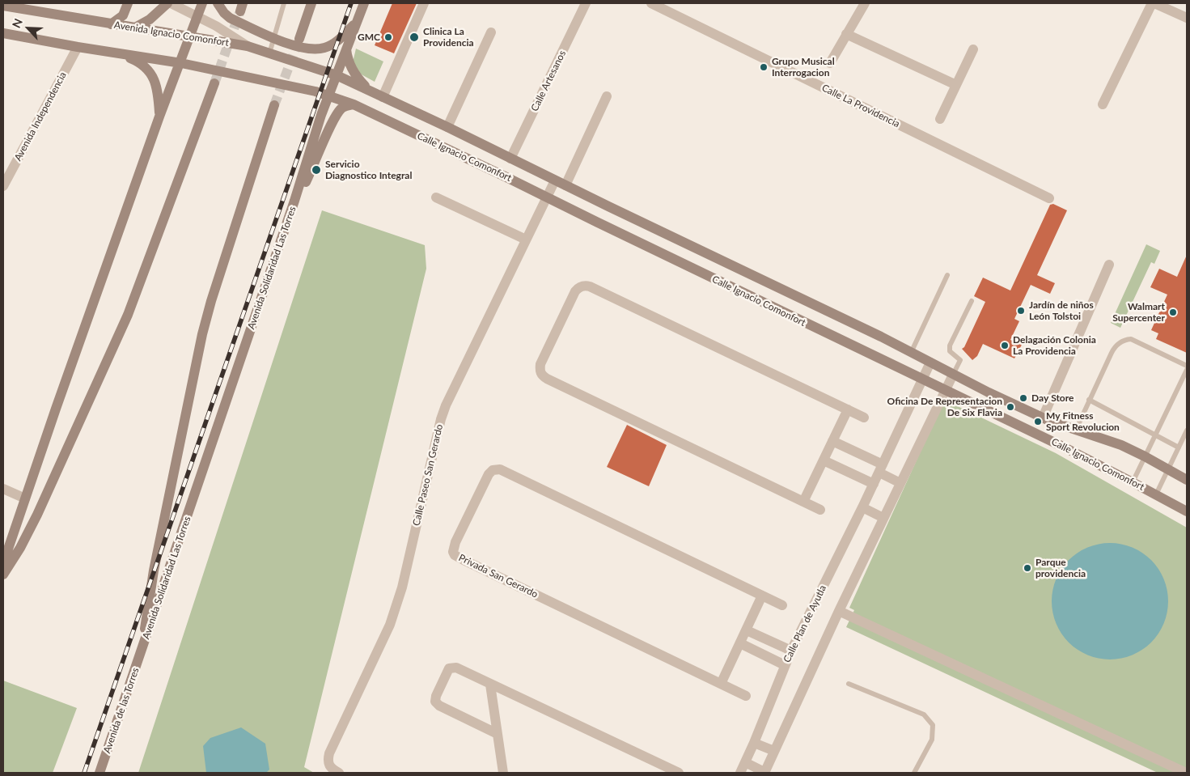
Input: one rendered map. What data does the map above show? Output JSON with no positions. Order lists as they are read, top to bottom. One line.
{"streets":{"main road":["Avenida Ignacio Comonfort","Calle Ignacio Comonfort","Avenida Solidaridad Las Torres","Avenida de las Torres"],"street":["Calle Artesanos","Calle La Providencia","Avenida Independencia","Calle Paseo San Gerardo","Privada San Gerardo","Calle Plan de Ayutla"]},"crossings":[["Avenida Ignacio Comonfort","Calle Ignacio Comonfort"],["Avenida Ignacio Comonfort","Avenida Solidaridad Las Torres"],["Calle Artesanos","Calle Ignacio Comonfort"],["Calle Ignacio Comonfort","Avenida Solidaridad Las Torres"],["Calle Ignacio Comonfort","Calle Paseo San Gerardo"],["Calle Ignacio Comonfort","Calle Plan de Ayutla"],["Avenida Solidaridad Las Torres","Avenida de las Torres"]],"places":["GMC","Clinica La Providencia","Grupo Musical Interrogacion","Servicio Diagnostico Integral","Jardín de niños León Tolstoi","Walmart Supercenter","Delagación Colonia La Providencia","Day Store","Oficina De Representacion De Six Flavia","My Fitness Sport Revolucion","Parque providencia"],"north":"top left"}
